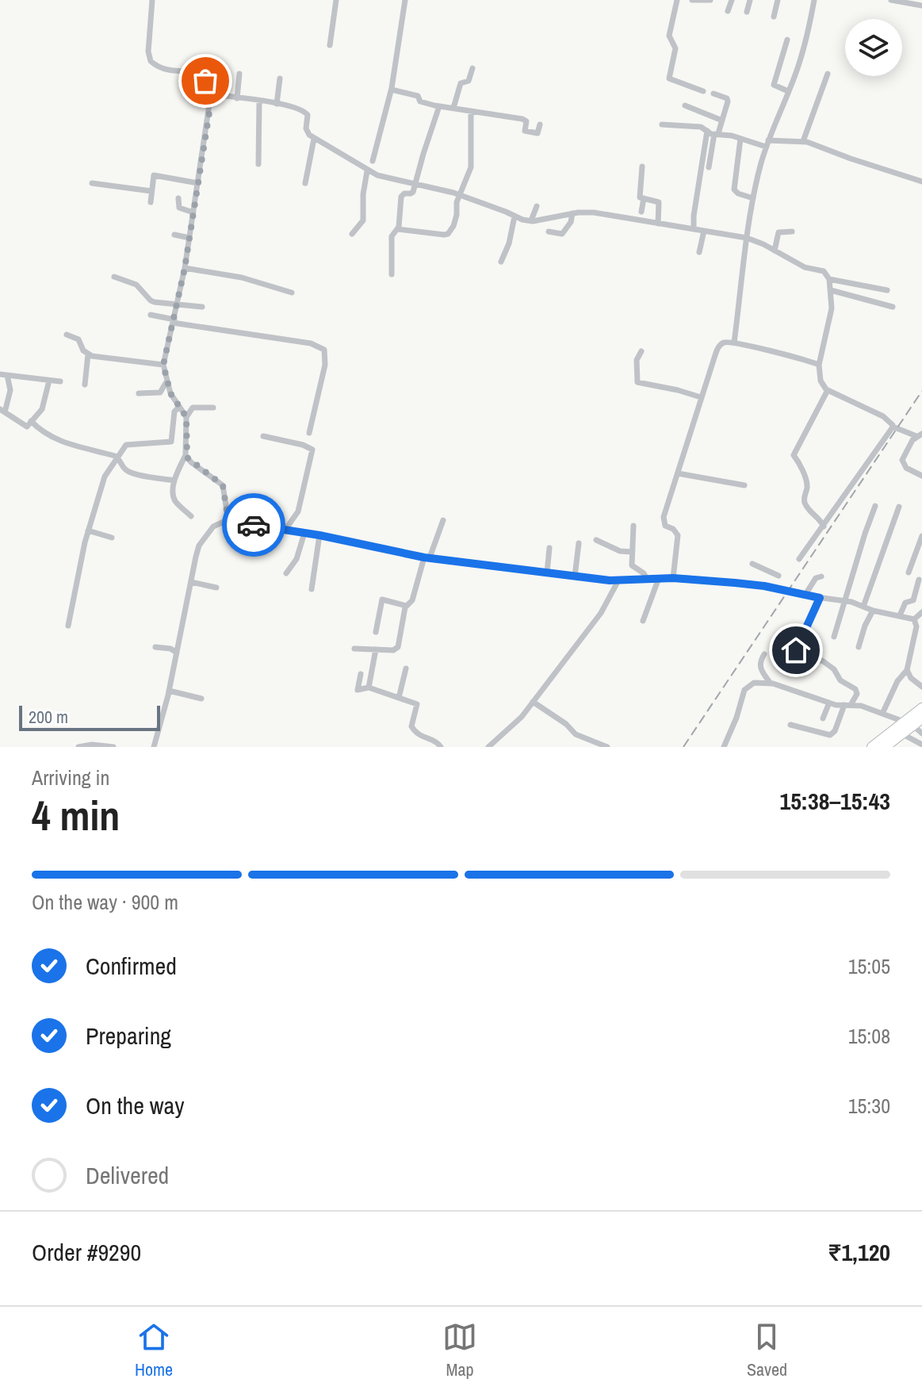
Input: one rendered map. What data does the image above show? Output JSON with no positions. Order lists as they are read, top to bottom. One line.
{"scale_bar":"200 m","page":{"scale":"200 m","heading":["4 min","Arriving in","15:38–15:43"],"panel":["Order #9290","₹1,120"],"bar":"On the way · 900 m","list":[["Confirmed","15:05"],["Preparing","15:08"],["On the way","15:30"],"Delivered"],"tabs":["Home","Map","Saved"]}}
